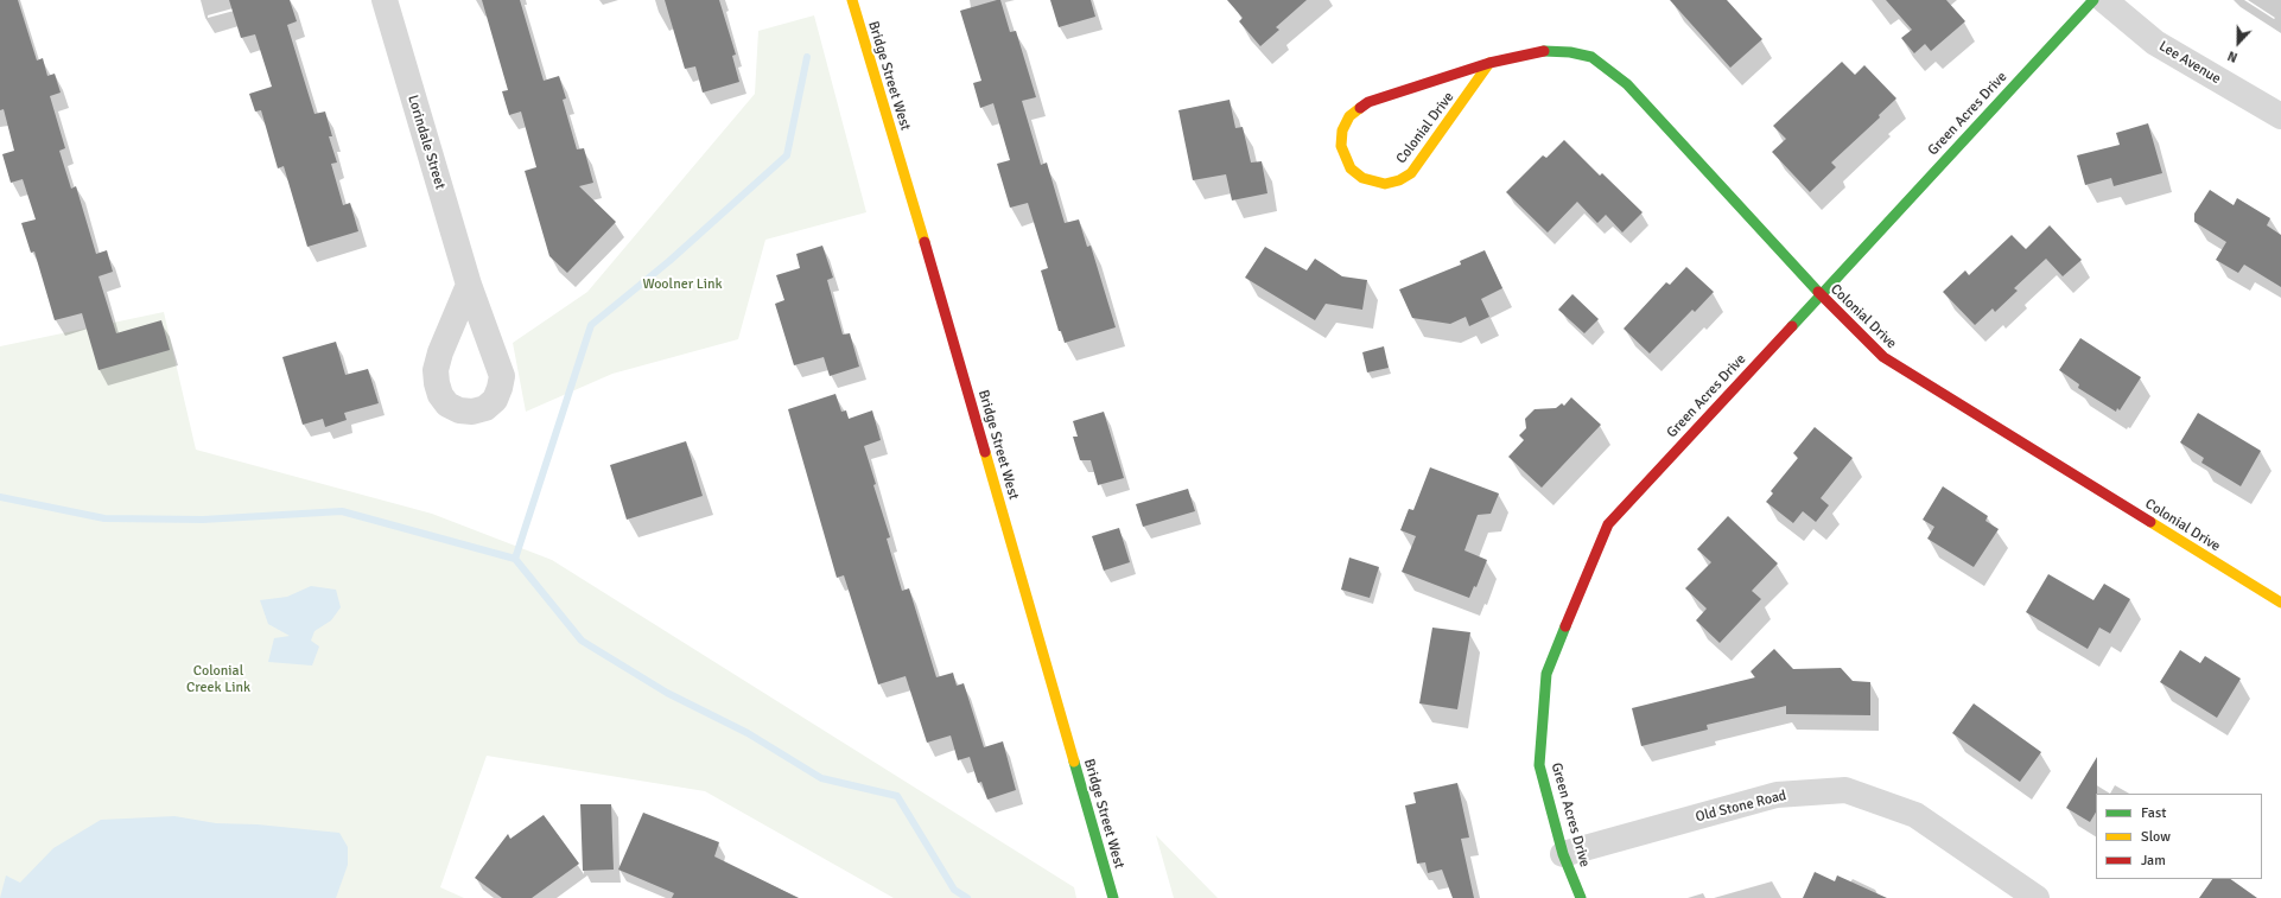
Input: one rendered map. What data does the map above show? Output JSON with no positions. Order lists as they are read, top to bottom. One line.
{"streets":{"street":["Lee Avenue","Bridge Street West","Green Acres Drive","Colonial Drive","Lorindale Street","Old Stone Road"]},"crossings":[["Green Acres Drive","Colonial Drive"],["Green Acres Drive","Old Stone Road"]],"parks":["Woolner Link","Colonial Creek Link"],"legend":["Fast","Slow","Jam"],"north":"bottom"}
